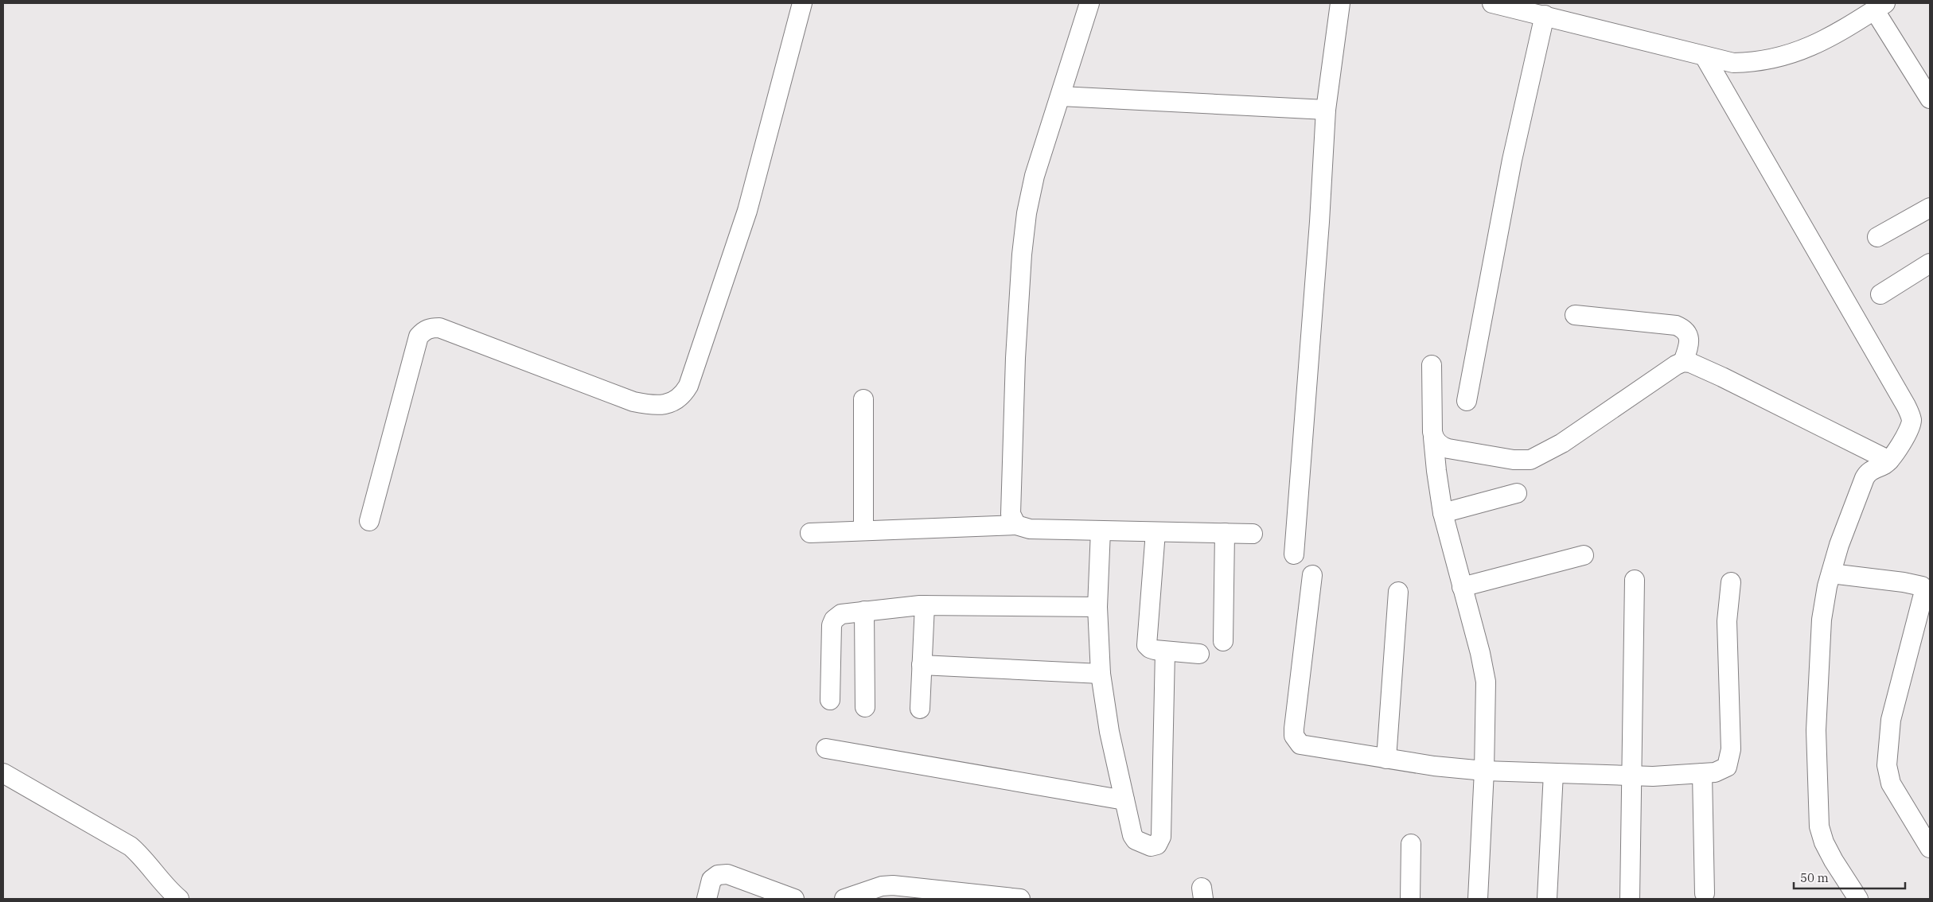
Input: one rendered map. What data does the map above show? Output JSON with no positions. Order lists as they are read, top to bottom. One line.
{"scale_bar":"50 m"}
